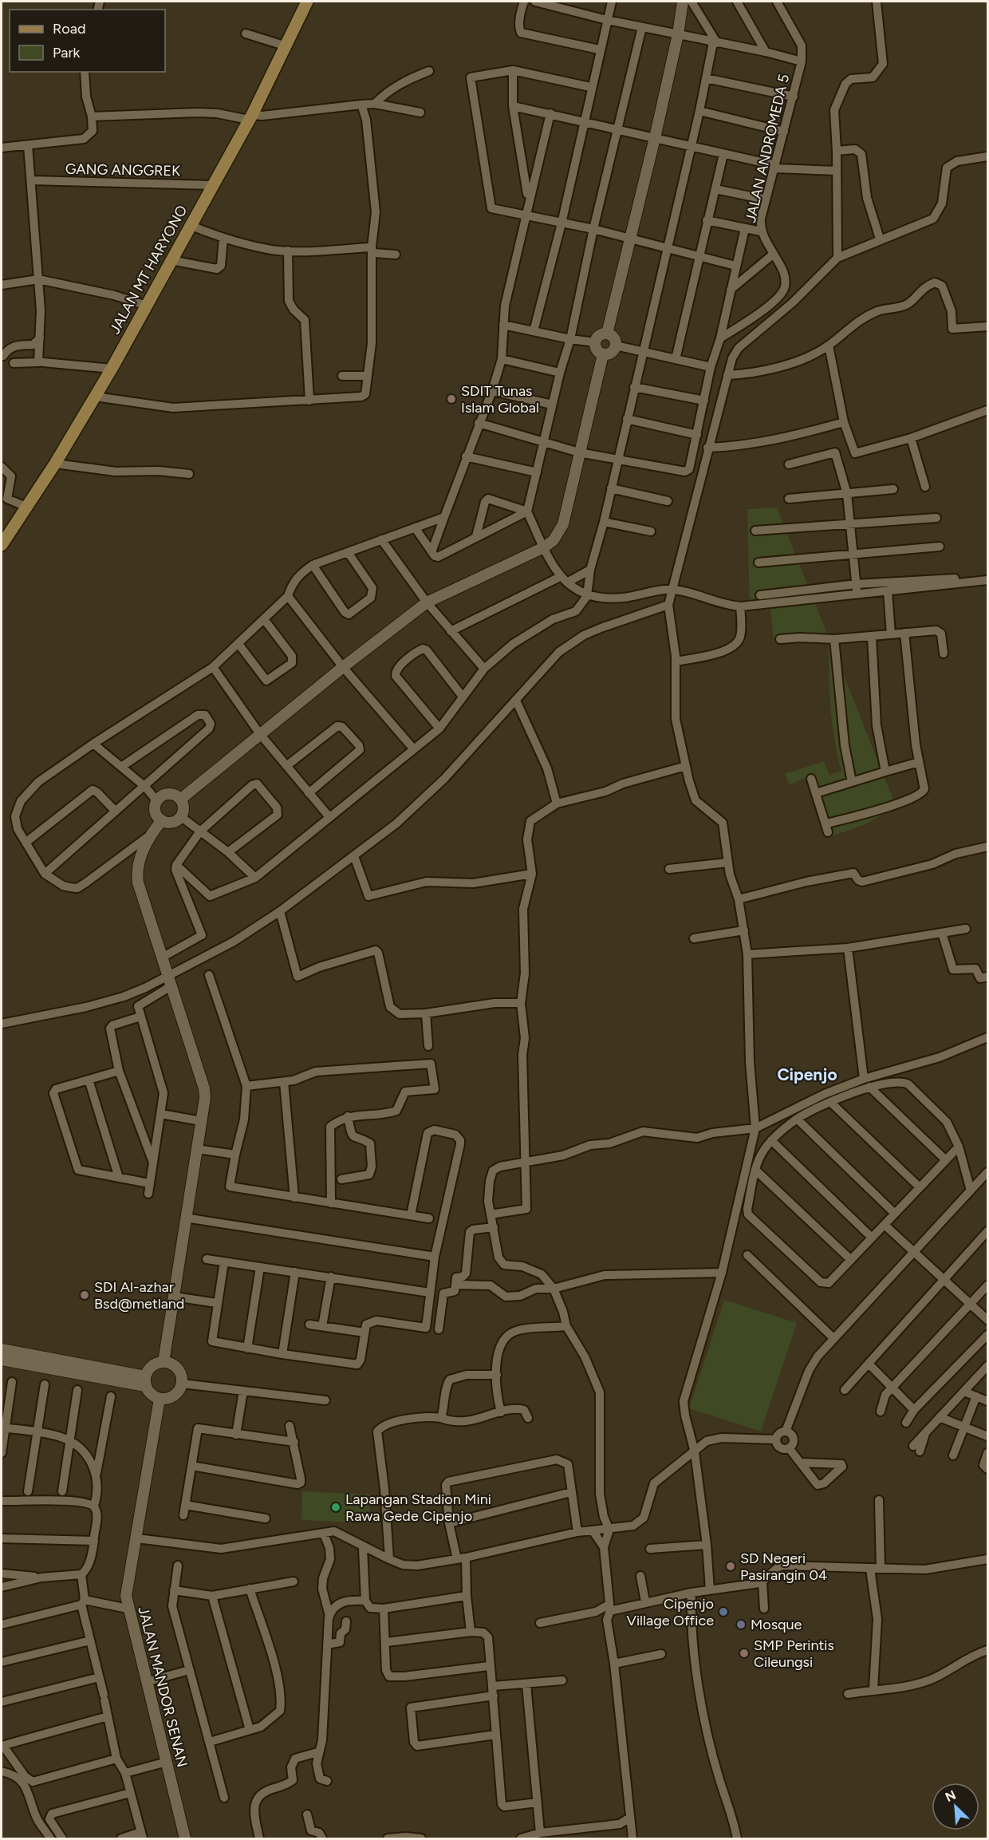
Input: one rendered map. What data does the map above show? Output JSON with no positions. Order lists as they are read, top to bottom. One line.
{"streets":{"main road":["JALAN MT HARYONO"],"street":["JALAN ANDROMEDA 5","GANG ANGGREK","JALAN MANDOR SENAN"]},"crossings":[["GANG ANGGREK","JALAN MT HARYONO"]],"districts":["Cipenjo"],"places":["SDIT Tunas Islam Global","SDI Al-azhar Bsd@metland","Lapangan Stadion Mini Rawa Gede Cipenjo","SD Negeri Pasirangin 04","Cipenjo Village Office","Mosque","SMP Perintis Cileungsi"],"legend":["Road","Park"],"north":"top left"}
